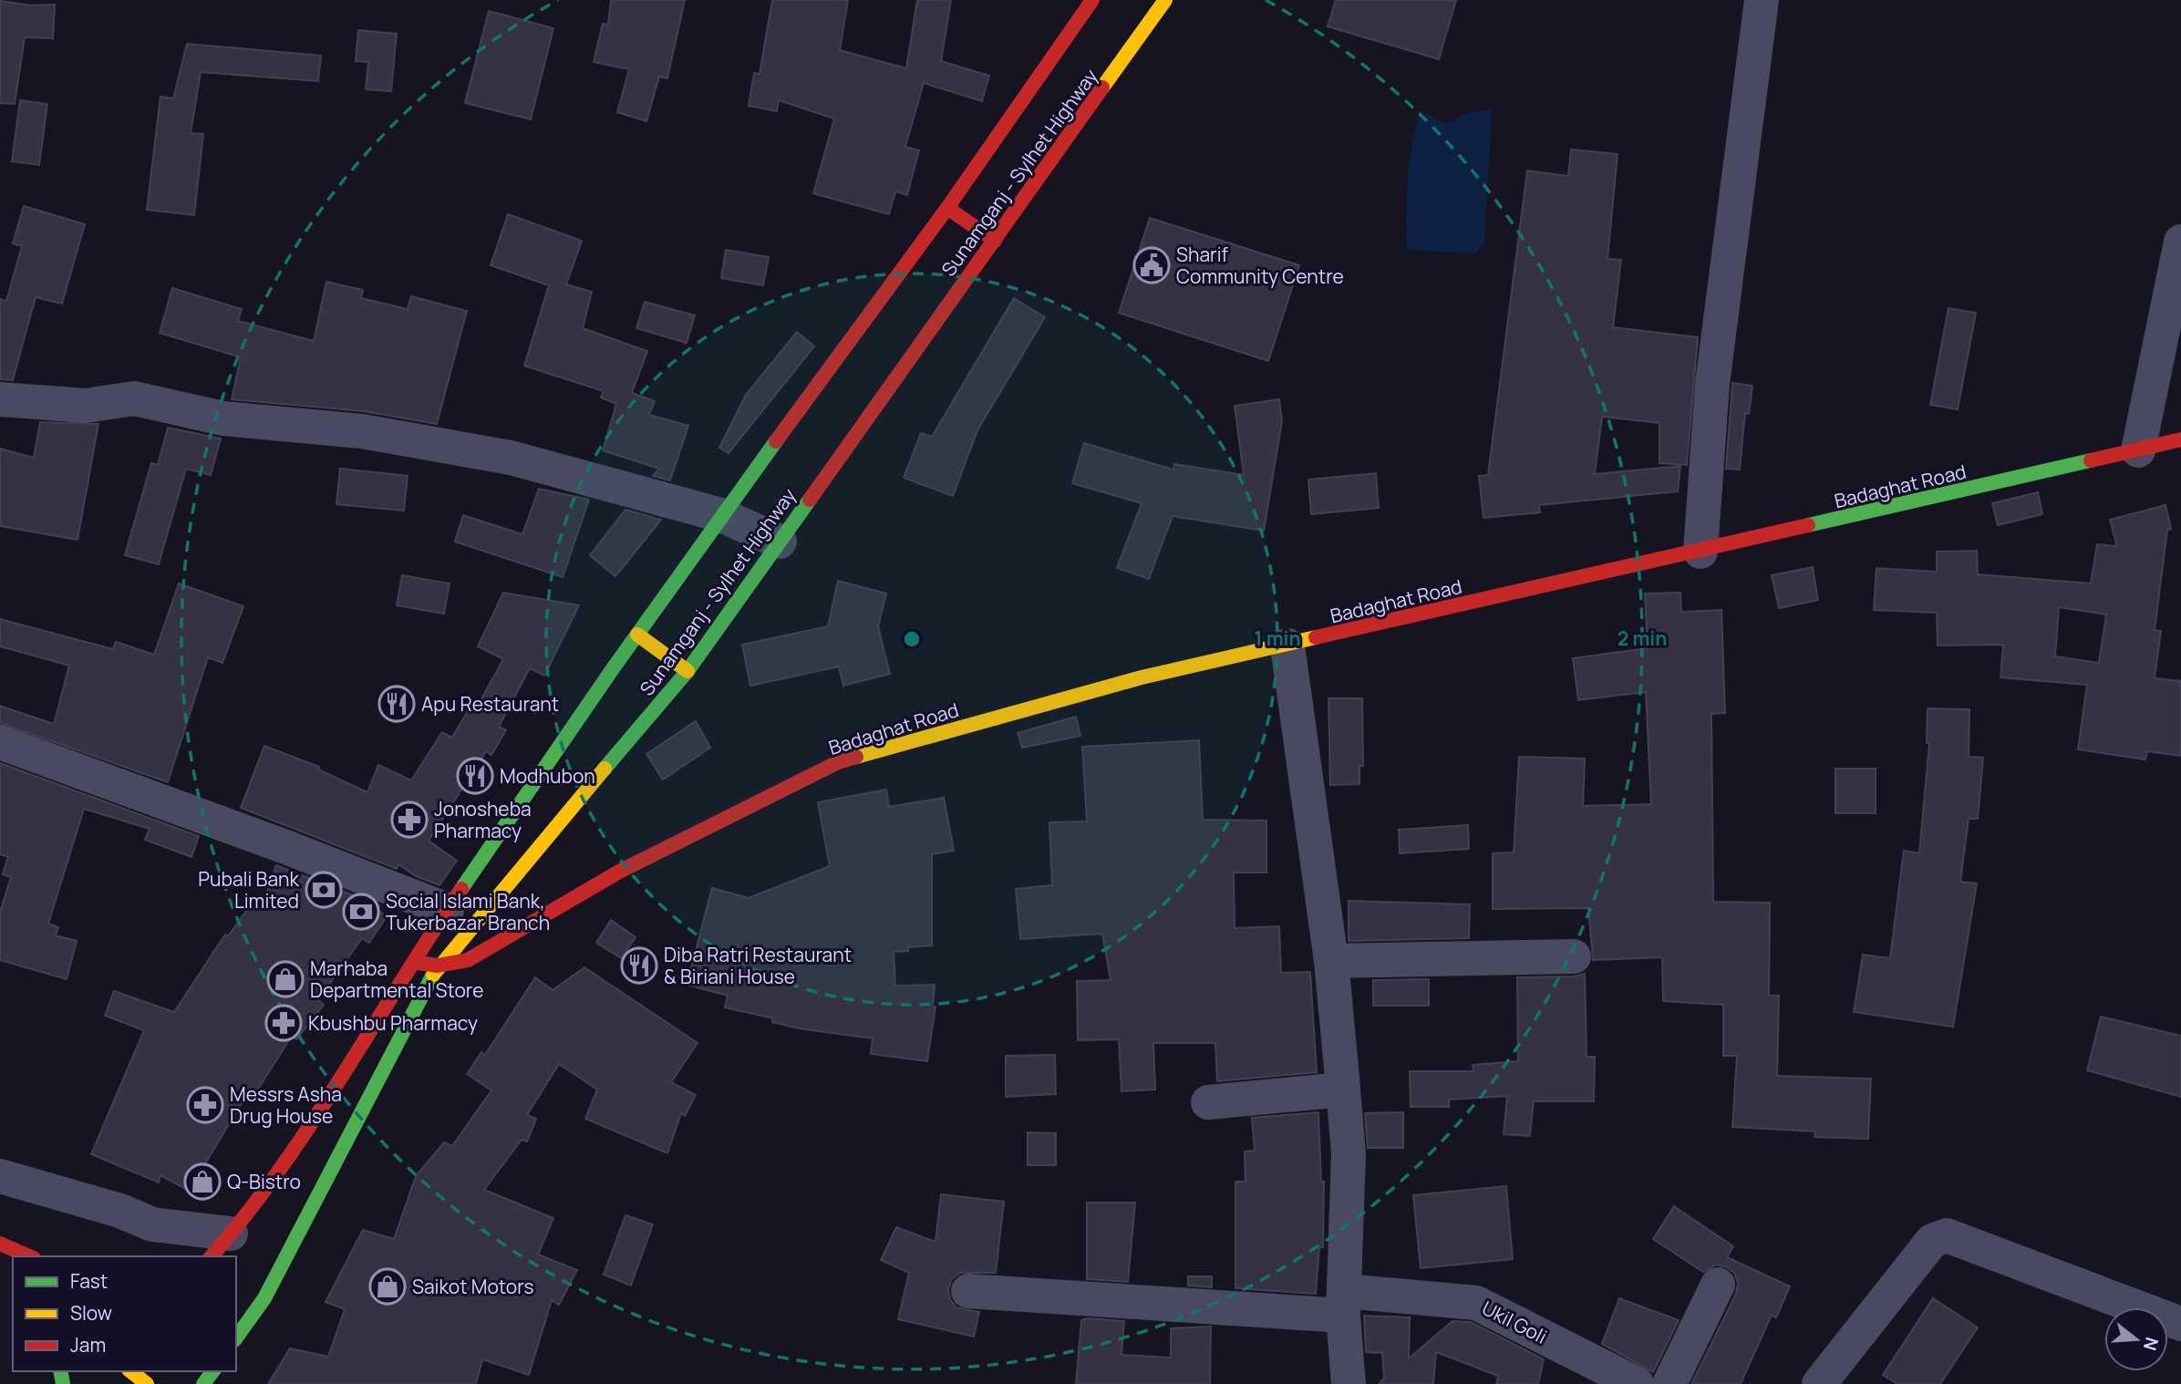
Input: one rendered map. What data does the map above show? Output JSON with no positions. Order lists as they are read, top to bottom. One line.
{"streets":{"main road":["Sunamganj - Sylhet Highway","Badaghat Road"],"street":["Ukil Goli"]},"crossings":[["Sunamganj - Sylhet Highway","Badaghat Road"]],"places":{"public building":["Sharif Community Centre"],"restaurant":["Apu Restaurant","Modhubon","Diba Ratri Restaurant & Biriani House"],"pharmacy":["Jonosheba Pharmacy","Kbushbu Pharmacy","Messrs Asha Drug House"],"bank":["Pubali Bank Limited","Social Islami Bank, Tukerbazar Branch"],"shop":["Marhaba Departmental Store","Q-Bistro","Saikot Motors"]},"legend":["Fast","Slow","Jam"],"north":"right","rings":["1 min","2 min"]}
